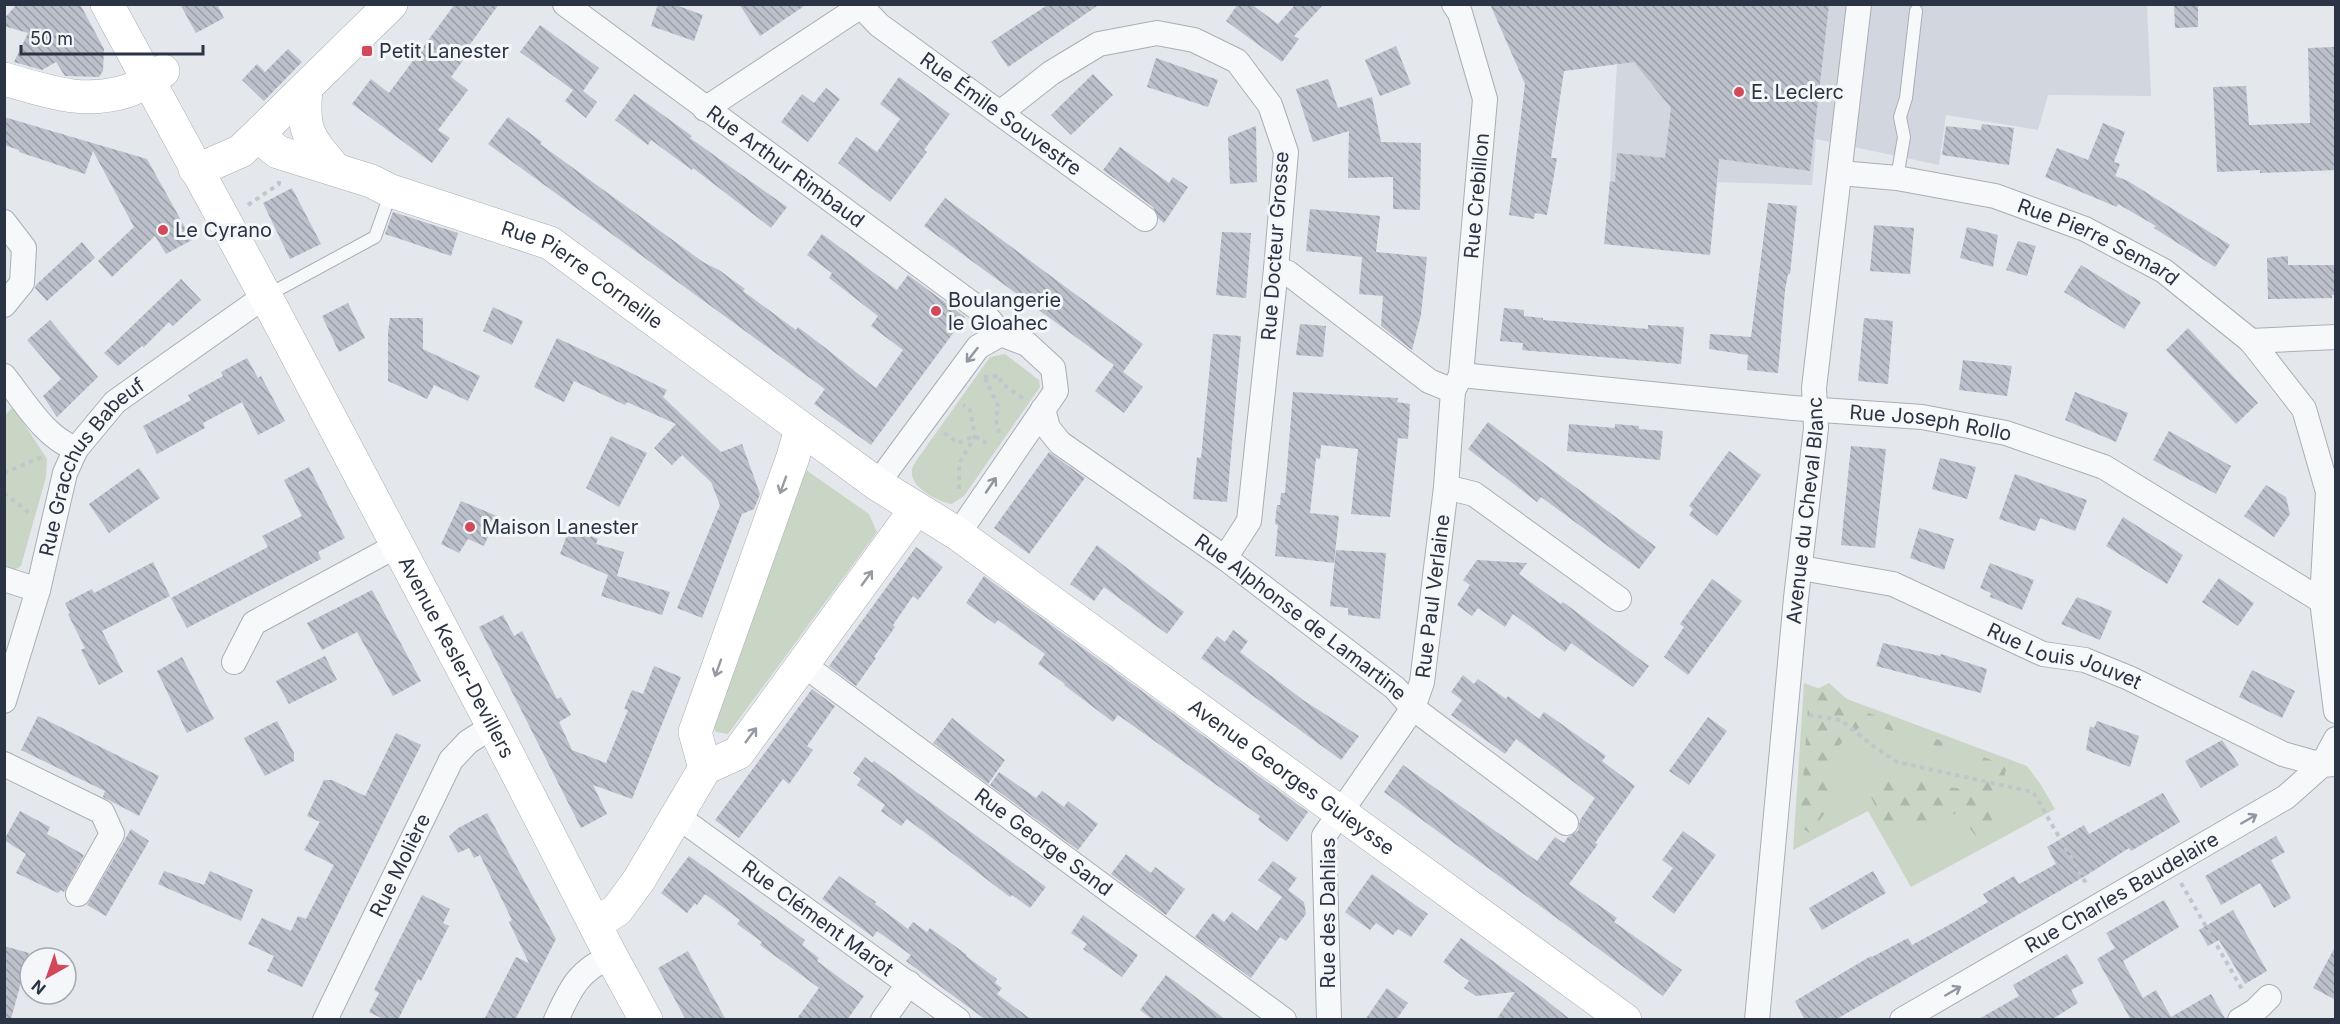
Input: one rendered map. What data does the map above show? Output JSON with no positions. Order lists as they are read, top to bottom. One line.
{"streets":{"street":["Rue Émile Souvestre","Rue Arthur Rimbaud","Rue Crebillon","Rue Pierre Semard","Rue Docteur Grosse","Rue Pierre Corneille","Rue Joseph Rollo","Rue Gracchus Babeuf","Avenue du Cheval Blanc","Rue Paul Verlaine","Rue Alphonse de Lamartine","Rue Louis Jouvet","Avenue Kesler-Devillers","Avenue Georges Guieysse","Rue George Sand","Rue Molière","Rue Charles Baudelaire","Rue des Dahlias","Rue Clément Marot"]},"crossings":[["Rue Émile Souvestre","Rue Docteur Grosse"],["Rue Crebillon","Rue Joseph Rollo"],["Rue Crebillon","Rue Paul Verlaine"],["Rue Pierre Semard","Rue Joseph Rollo"],["Rue Pierre Semard","Avenue du Cheval Blanc"],["Rue Docteur Grosse","Rue Joseph Rollo"],["Rue Docteur Grosse","Rue Alphonse de Lamartine"],["Rue Pierre Corneille","Avenue Georges Guieysse"],["Rue Joseph Rollo","Avenue du Cheval Blanc"],["Rue Joseph Rollo","Rue Paul Verlaine"],["Rue Gracchus Babeuf","Avenue Kesler-Devillers"],["Avenue du Cheval Blanc","Rue Louis Jouvet"],["Rue Paul Verlaine","Rue Alphonse de Lamartine"],["Rue Paul Verlaine","Avenue Georges Guieysse"],["Rue Paul Verlaine","Rue des Dahlias"],["Rue Louis Jouvet","Rue Charles Baudelaire"],["Avenue Kesler-Devillers","Rue Molière"],["Avenue Georges Guieysse","Rue des Dahlias"]],"one_way":["Rue Charles Baudelaire"],"places":{"transit":["Petit Lanester"],"other":["E. Leclerc","Le Cyrano","Boulangerie le Gloahec","Maison Lanester"]},"scale_bar":"50 m","north":"bottom left"}
